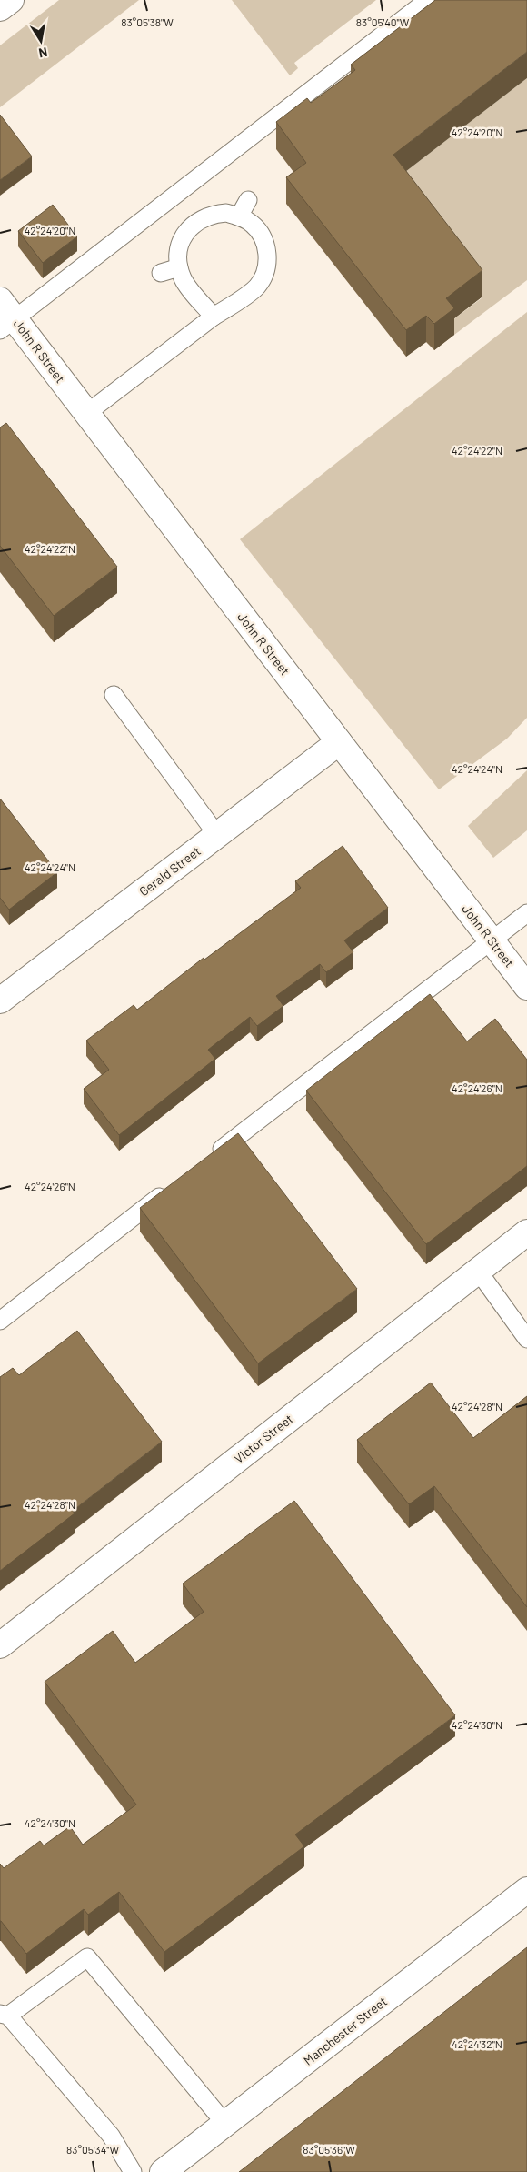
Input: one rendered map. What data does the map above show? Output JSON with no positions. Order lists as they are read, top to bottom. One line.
{"streets":{"street":["John R Street","Gerald Street","Victor Street","Manchester Street"]},"crossings":[["John R Street","Gerald Street"]],"north":"bottom","coordinates":["83°05'38\"W","83°05'40\"W","42°24'20\"N","42°24'22\"N","42°24'24\"N","42°24'26\"N","42°24'28\"N","42°24'30\"N","42°24'32\"N","83°05'34\"W","83°05'36\"W"]}
